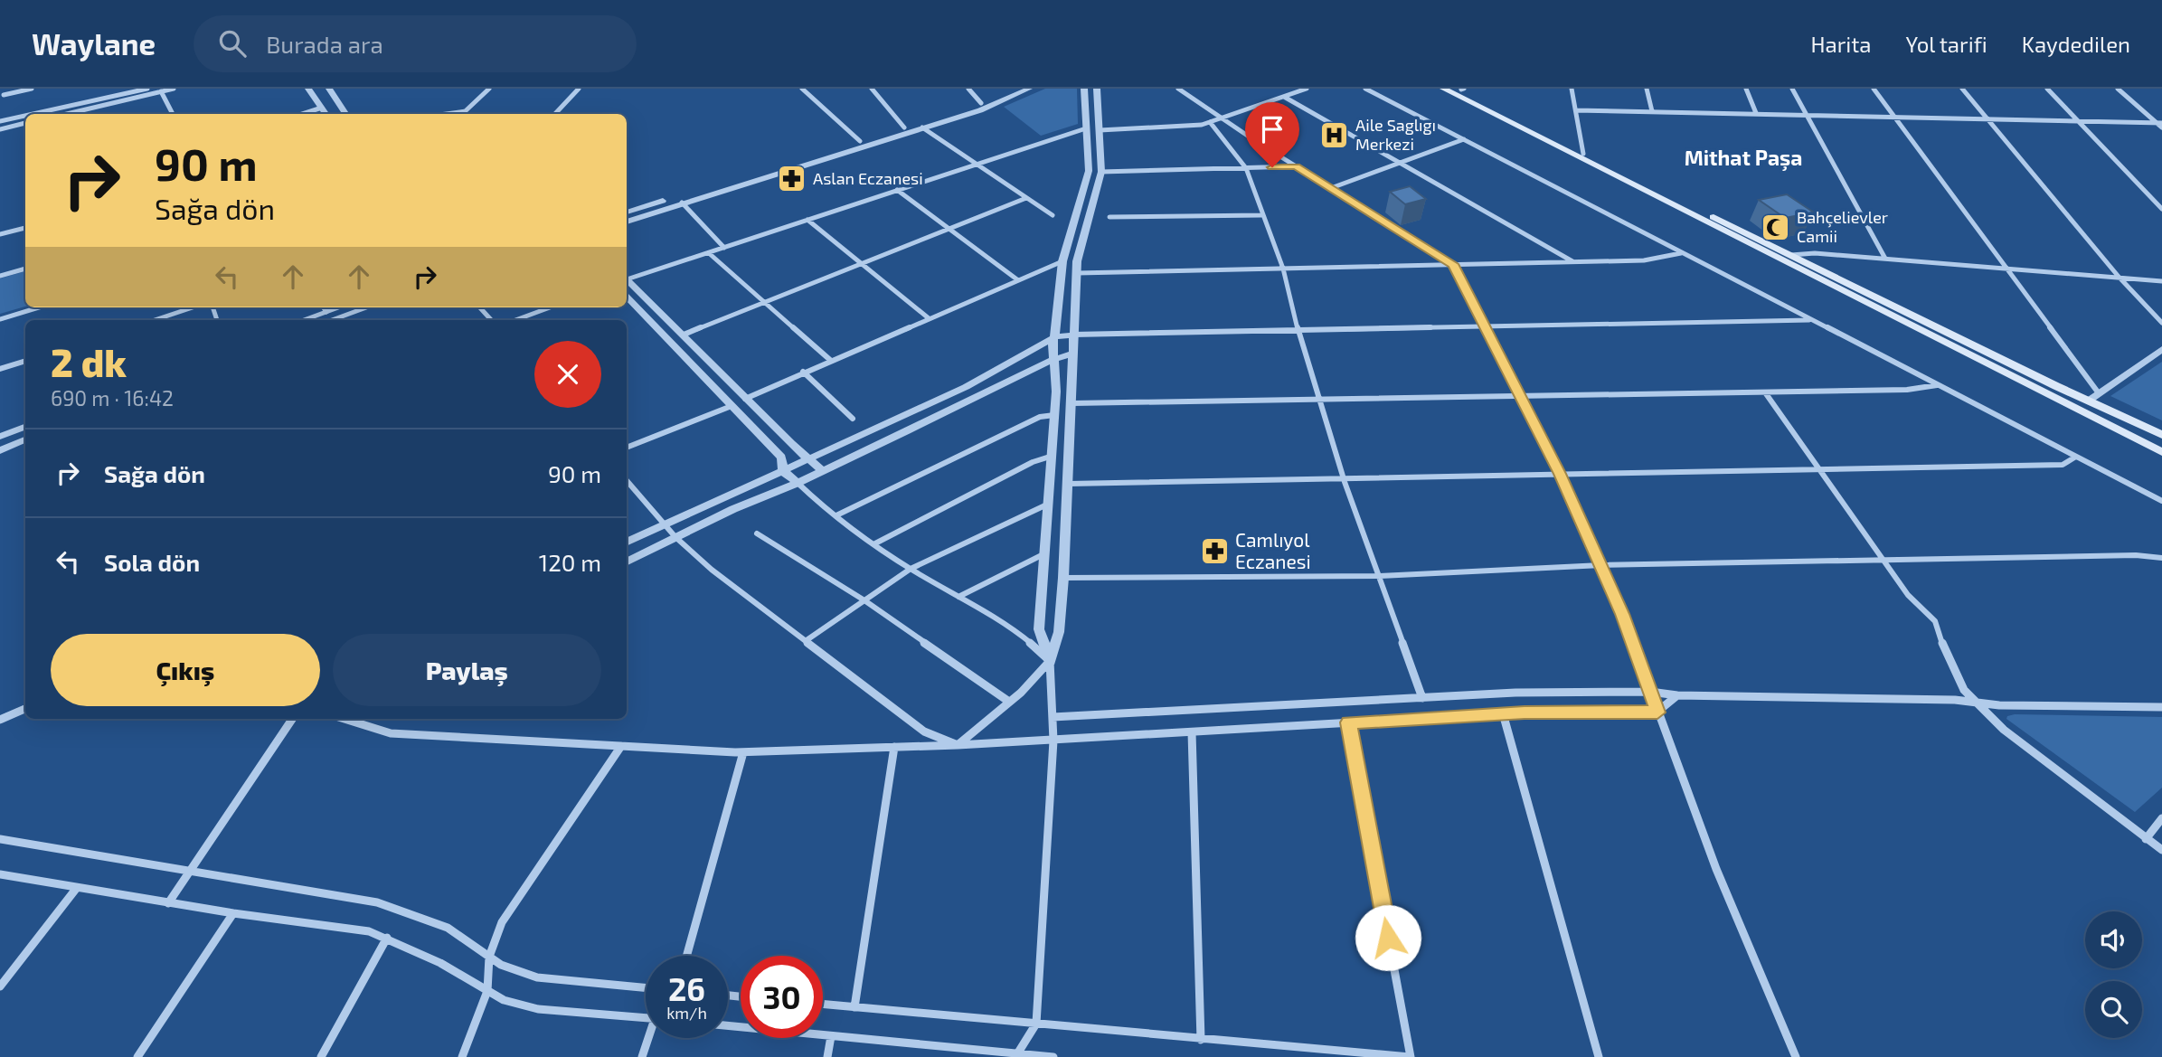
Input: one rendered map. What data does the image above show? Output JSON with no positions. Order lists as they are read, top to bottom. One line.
{"districts":["Mithat Paşa"],"places":{"hospital":["Aile Saglıgı Merkezi"],"pharmacy":["Aslan Eczanesi","Camlıyol Eczanesi"],"mosque":["Bahçelievler Camii"]},"page":{"header":"Waylane","search":"Burada ara","nav":["Harita","Yol tarifi","Kaydedilen"],"turn":["90 m","Sağa dön"],"heading":["2 dk","690 m · 16:42"],"list":[{"name":"Sağa dön","value":"90 m"},{"name":"Sola dön","value":"120 m"}],"buttons":["Çıkış","Paylaş"],"speed":"26 km/h","limit":"30"}}
